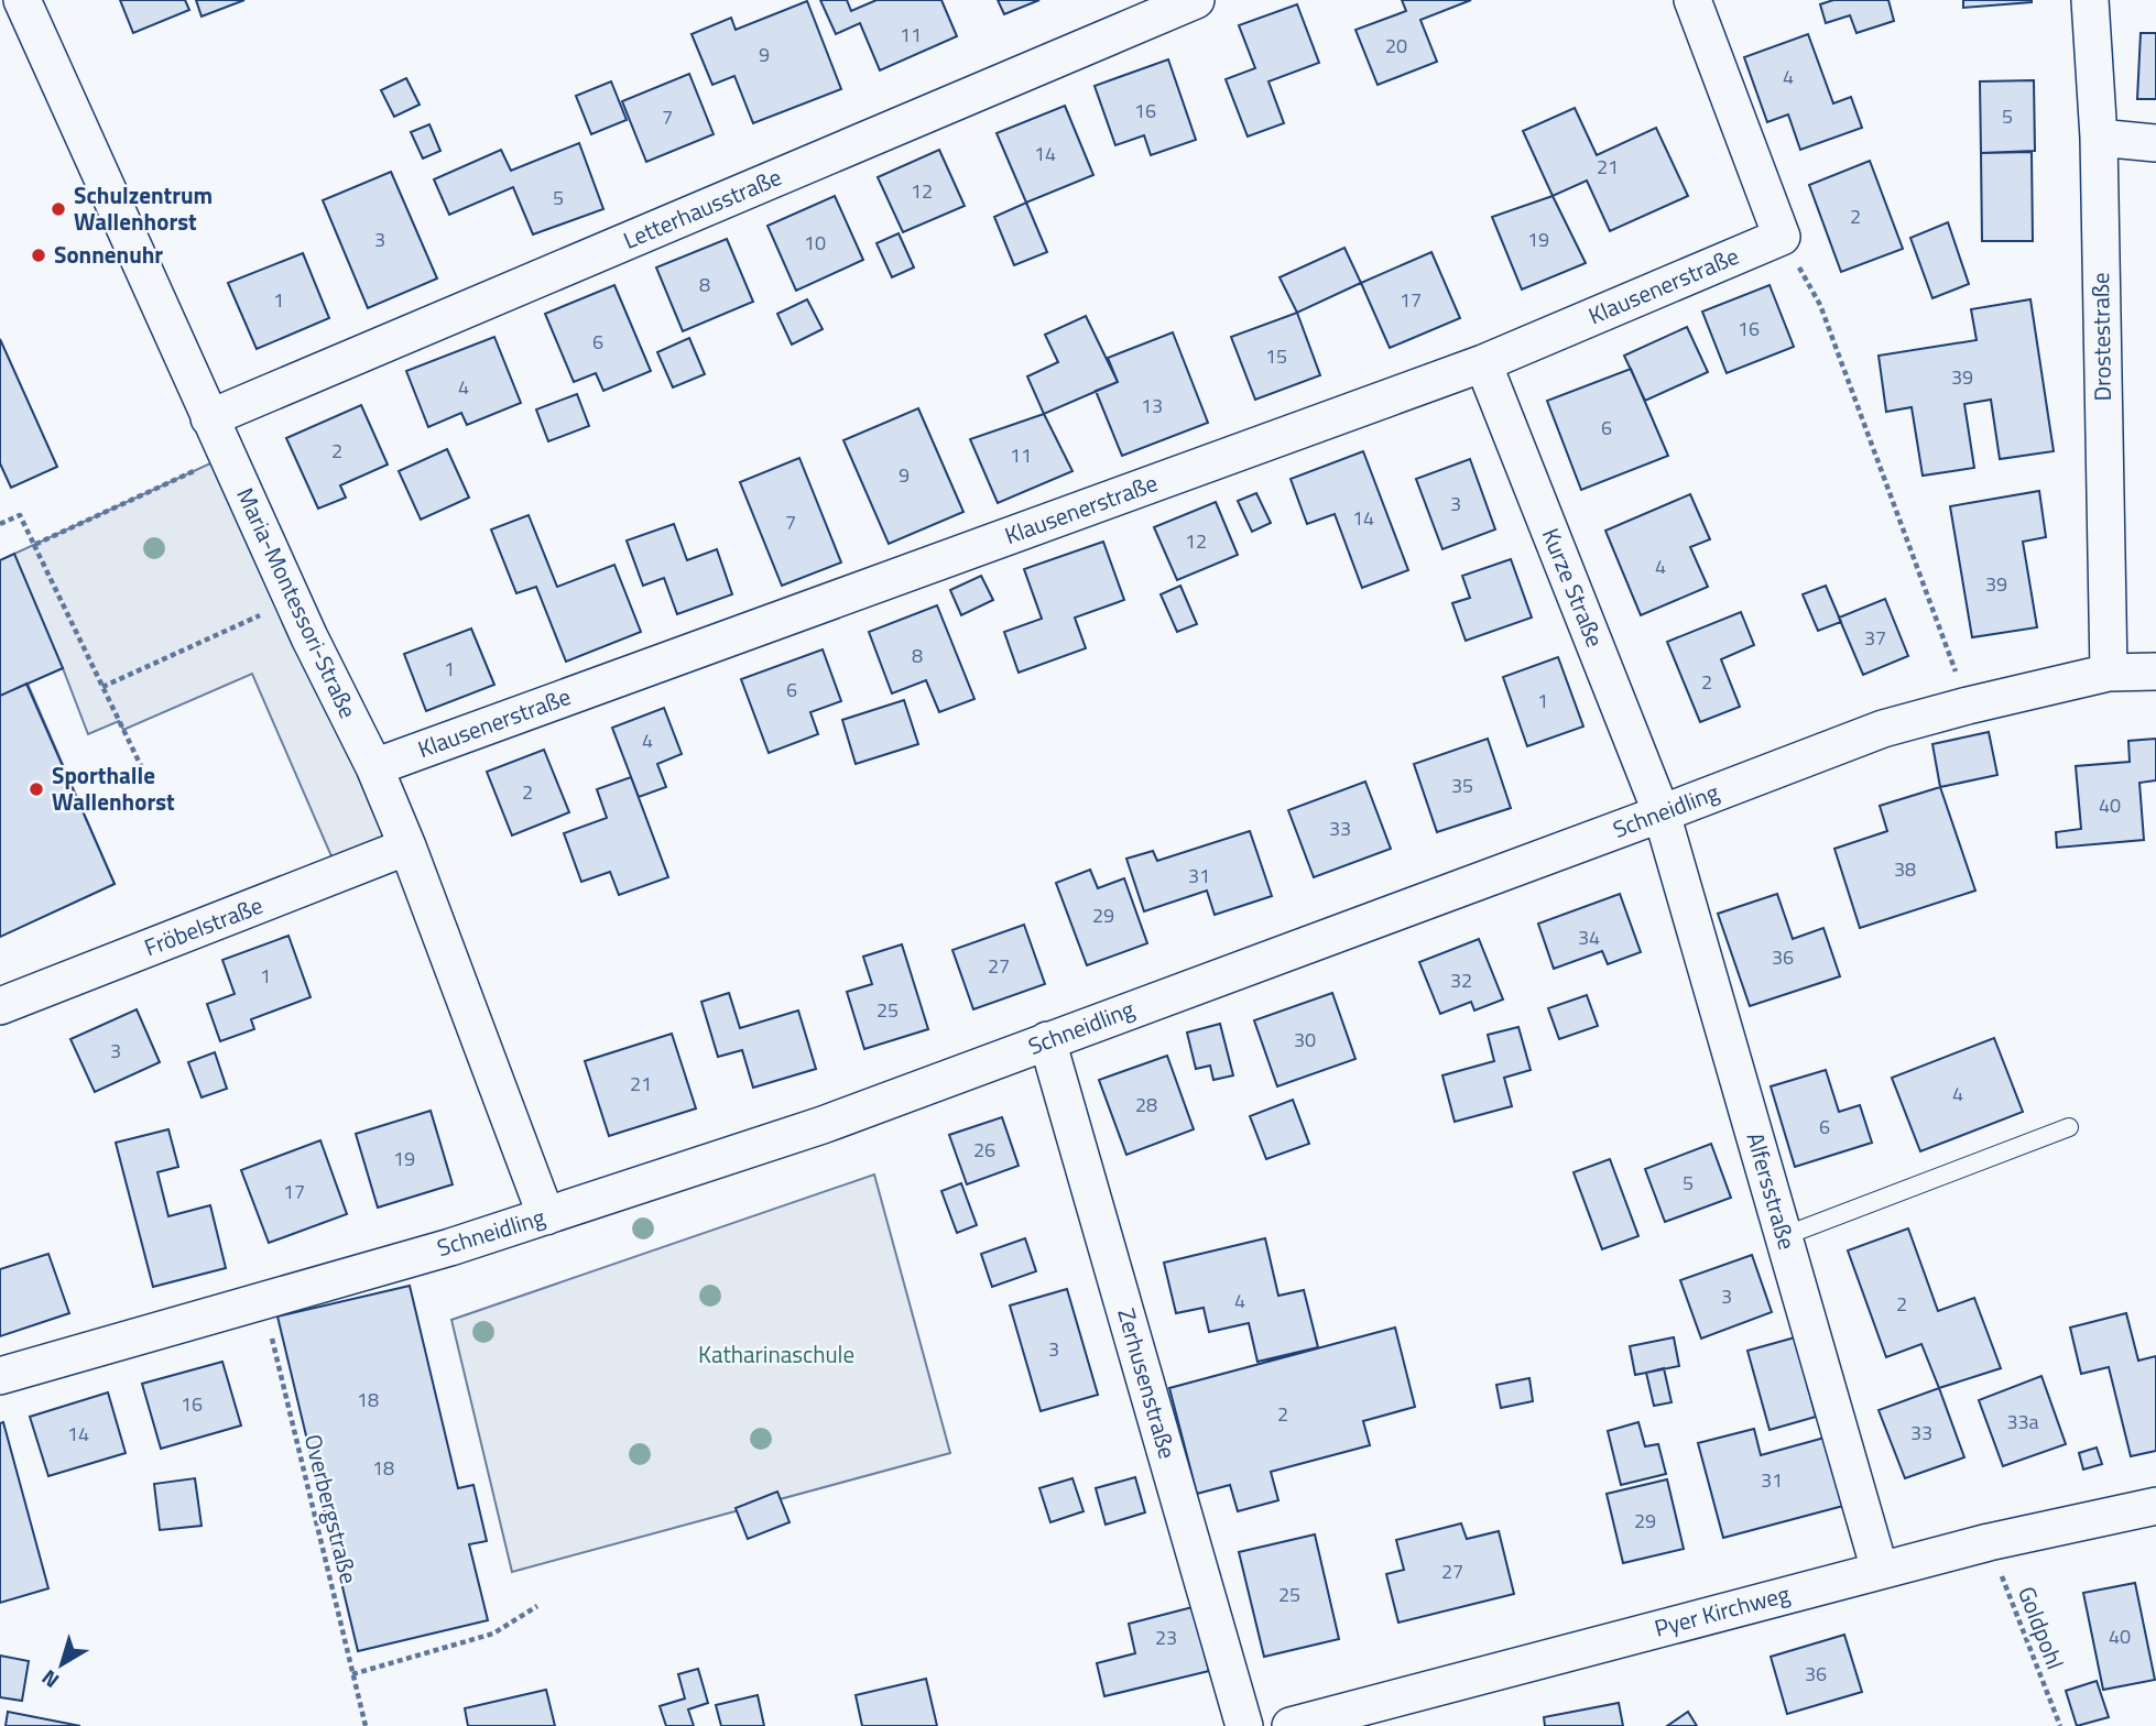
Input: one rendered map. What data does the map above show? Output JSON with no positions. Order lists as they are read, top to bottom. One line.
{"streets":{"street":["Letterhausstraße","Klausenerstraße","Drostestraße","Kurze Straße","Maria-Montessori-Straße","Schneidling","Fröbelstraße","Alfersstraße","Zerhusenstraße","Pyer Kirchweg"],"path":["Overbergstraße","Goldpohl"]},"crossings":[["Letterhausstraße","Maria-Montessori-Straße"],["Klausenerstraße","Kurze Straße"],["Klausenerstraße","Maria-Montessori-Straße"],["Drostestraße","Schneidling"],["Kurze Straße","Schneidling"],["Kurze Straße","Alfersstraße"],["Maria-Montessori-Straße","Schneidling"],["Maria-Montessori-Straße","Fröbelstraße"],["Schneidling","Alfersstraße"],["Schneidling","Zerhusenstraße"],["Schneidling","Overbergstraße"],["Alfersstraße","Pyer Kirchweg"],["Pyer Kirchweg","Goldpohl"]],"parks":["Katharinaschule"],"places":["Schulzentrum Wallenhorst","Sonnenuhr","Sporthalle Wallenhorst"],"house_numbers":["11","20","9","4","16","5","7","14","21","12","5","2","3","19","10","8","1","17","16","6","15","39","4","13","6","2","11","9","3","14","7","12","4","39","37","8","1","2","6","1","4","35","2","40","33","38","31","29","34","36","27","1","32","25","30","3","21","4","28","6","26","19","5","17","3","4","2","3","18","16","2","33a","33","14","18","31","29","27","25","40","23","36"],"north":"bottom left"}
